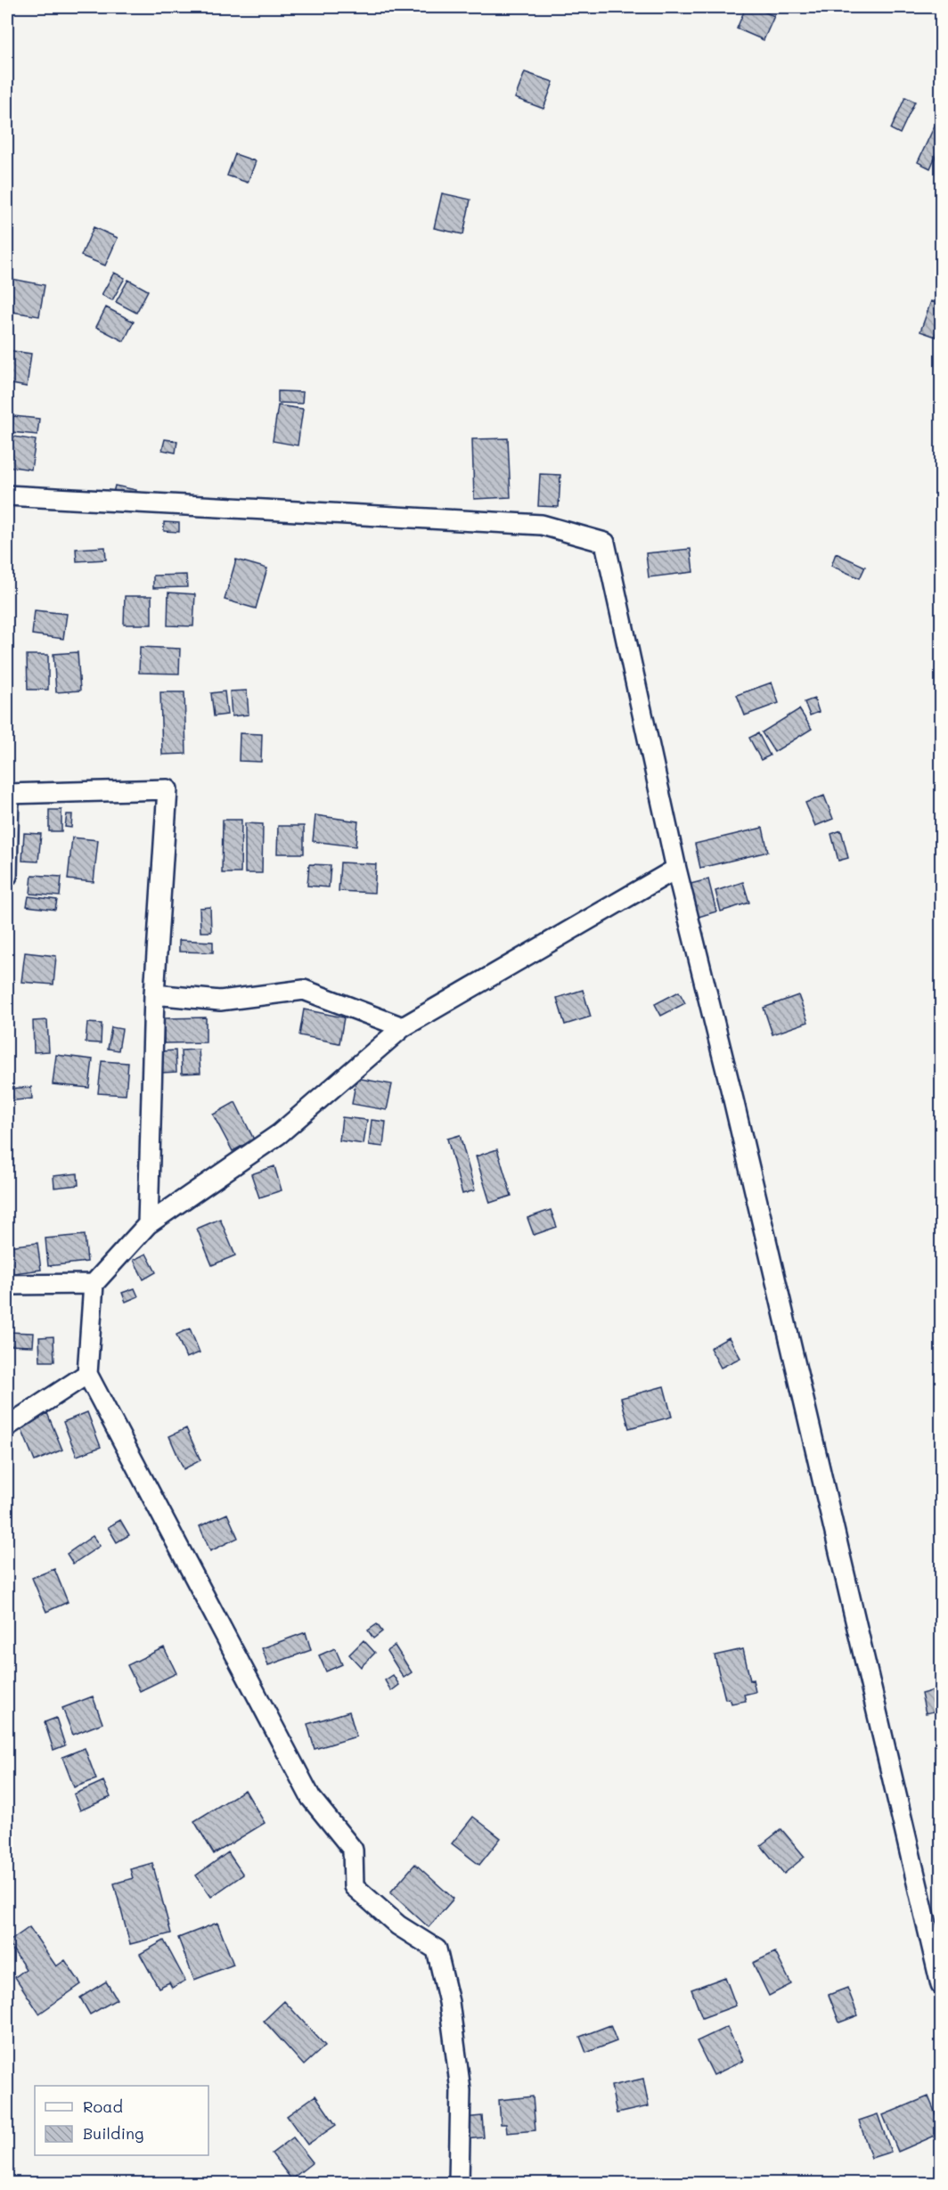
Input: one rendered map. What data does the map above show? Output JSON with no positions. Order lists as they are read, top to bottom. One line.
{"legend":["Road","Building"]}
